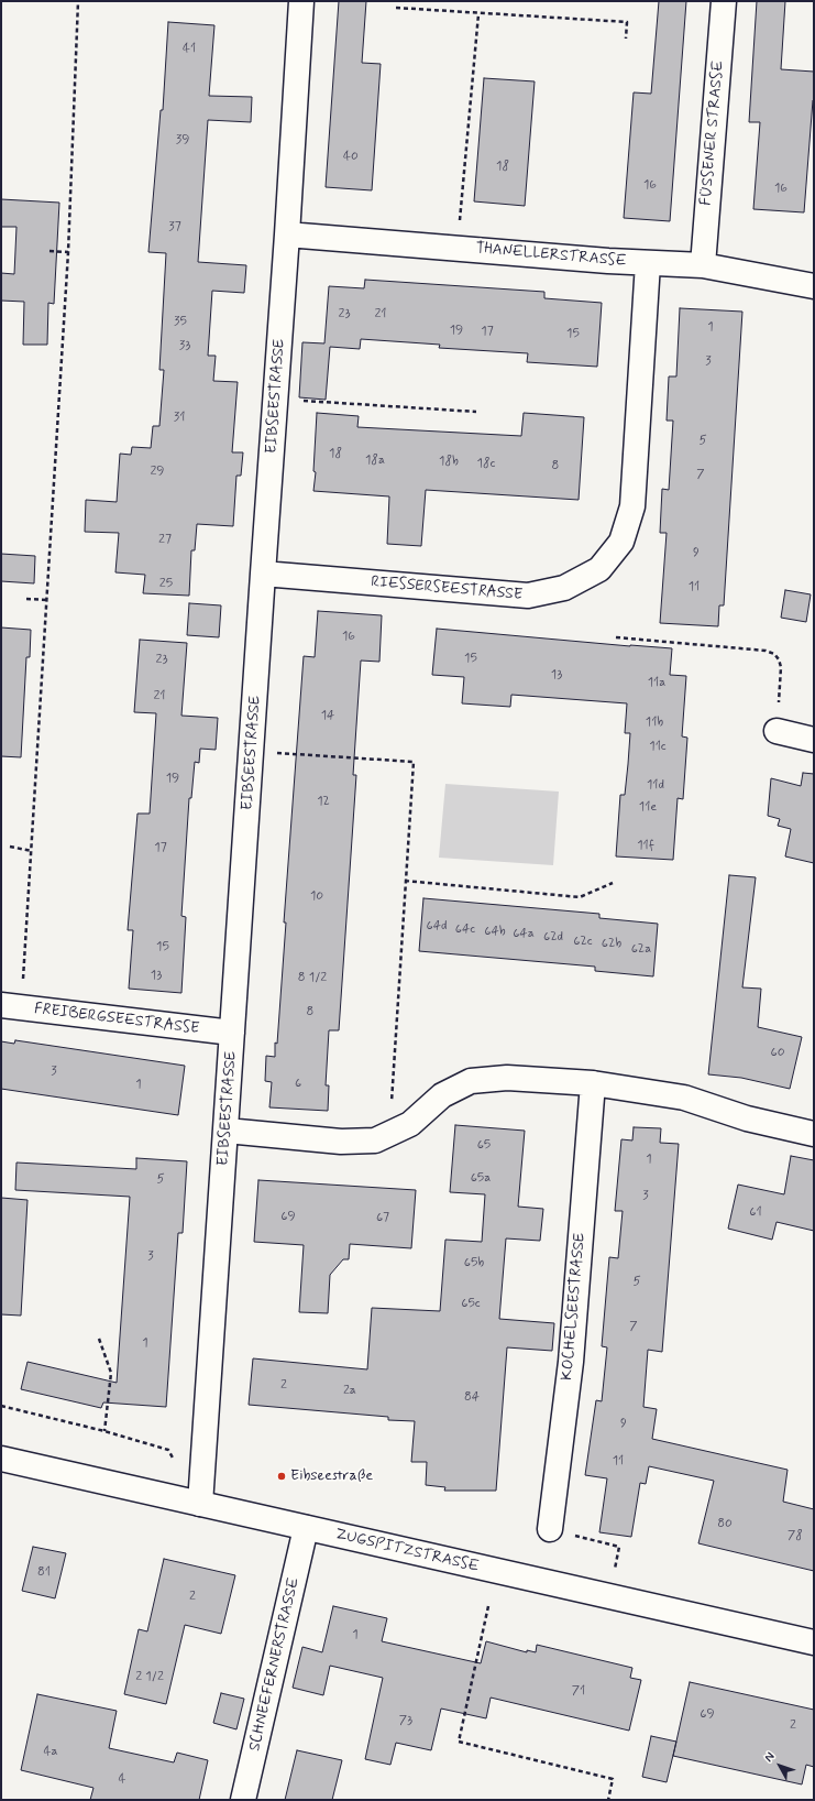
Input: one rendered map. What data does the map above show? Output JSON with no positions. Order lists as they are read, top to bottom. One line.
{"streets":{"street":["FÜSSENER STRASSE","THANELLERSTRASSE","EIBSEESTRASSE","RIESSERSEESTRASSE","FREIBERGSEESTRASSE","KOCHELSEESTRASSE","ZUGSPITZSTRASSE","SCHNEEFERNERSTRASSE"]},"crossings":[["FÜSSENER STRASSE","THANELLERSTRASSE"],["THANELLERSTRASSE","EIBSEESTRASSE"],["THANELLERSTRASSE","RIESSERSEESTRASSE"],["EIBSEESTRASSE","RIESSERSEESTRASSE"],["EIBSEESTRASSE","FREIBERGSEESTRASSE"],["EIBSEESTRASSE","ZUGSPITZSTRASSE"],["ZUGSPITZSTRASSE","SCHNEEFERNERSTRASSE"]],"places":["Eibseestraße"],"house_numbers":["41","39","40","18","16","16","37","23","21","35","1","19","17","15","33","3","31","5","18","18a","18b","18c","8","29","7","27","9","25","11","16","15","23","13","11a","21","14","11b","11c","19","11d","12","11e","11f","17","10","64d","64c","64b","64a","62d","62c","62b","15","62a","13","8 1/2","8","60","3","6","1","65","1","65a","5","3","61","69","67","3","65b","5","65c","7","1","2","2a","84","9","11","80","78","81","2","1","2 1/2","71","69","73","2","4a","4"],"north":"top left"}
